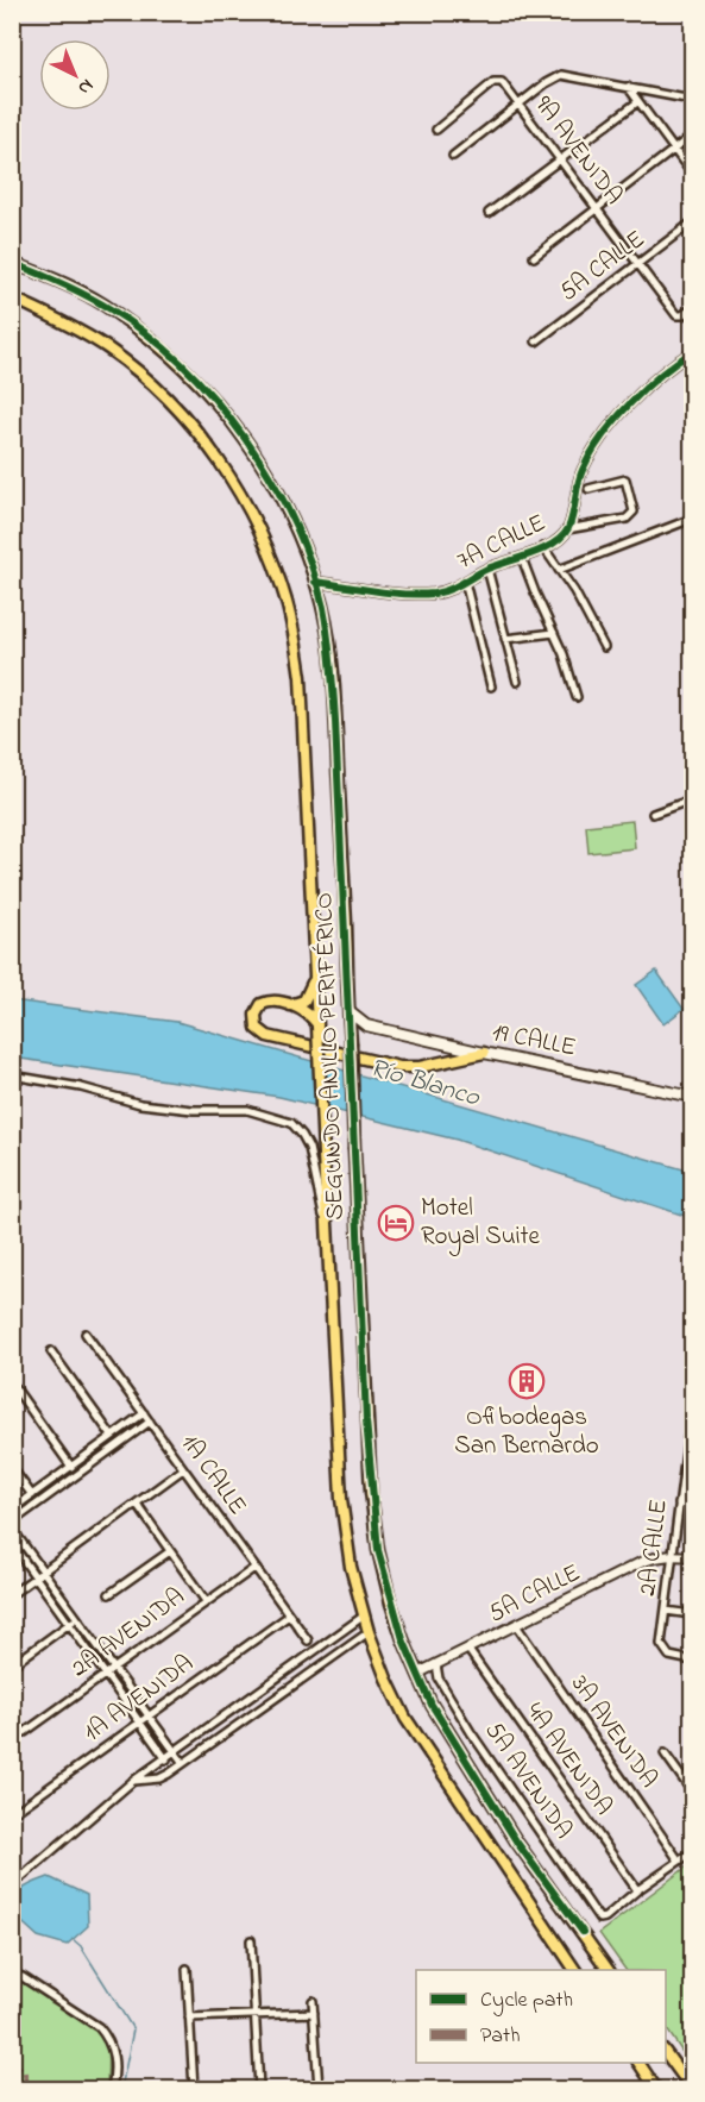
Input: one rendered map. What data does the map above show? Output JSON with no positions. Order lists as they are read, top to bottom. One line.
{"streets":{"main road":["19 CALLE","SEGUNDO ANILLO PERIFÉRICO"],"street":["9A AVENIDA","5A CALLE","7A CALLE","1A CALLE","2A CALLE","2A AVENIDA","1A AVENIDA","3A AVENIDA","4A AVENIDA","5A AVENIDA"]},"crossings":[["9A AVENIDA","5A CALLE"],["5A CALLE","SEGUNDO ANILLO PERIFÉRICO"],["5A CALLE","2A CALLE"],["5A CALLE","3A AVENIDA"],["5A CALLE","4A AVENIDA"],["5A CALLE","5A AVENIDA"],["7A CALLE","SEGUNDO ANILLO PERIFÉRICO"],["19 CALLE","SEGUNDO ANILLO PERIFÉRICO"],["1A CALLE","2A AVENIDA"],["1A CALLE","1A AVENIDA"],["4A AVENIDA","5A AVENIDA"]],"water":["Río Blanco"],"places":{"hotel":["Motel Royal Suite"],"building":["Ofibodegas San Bernardo"]},"legend":["Cycle path","Path"],"north":"bottom right"}
